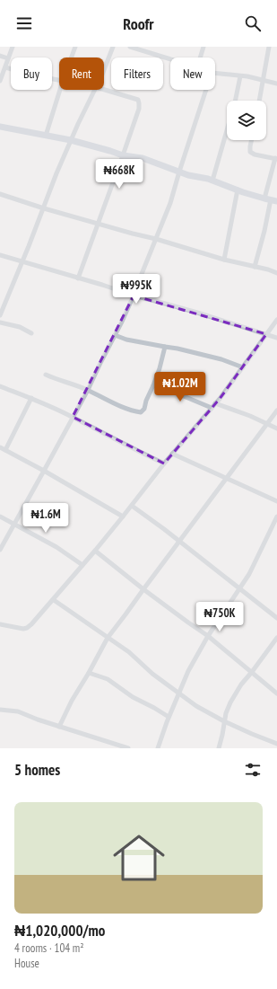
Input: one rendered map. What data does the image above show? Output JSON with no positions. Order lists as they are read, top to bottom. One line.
{"page":{"header":"Roofr","chip":["Buy","Rent","Filters","New"],"price":["₦668K","₦995K","₦1.02M","₦1.6M","₦750K"],"heading":"5 homes","list":[{"name":"₦1,020,000/mo","note":"4 rooms · 104 m² · House"}]}}
